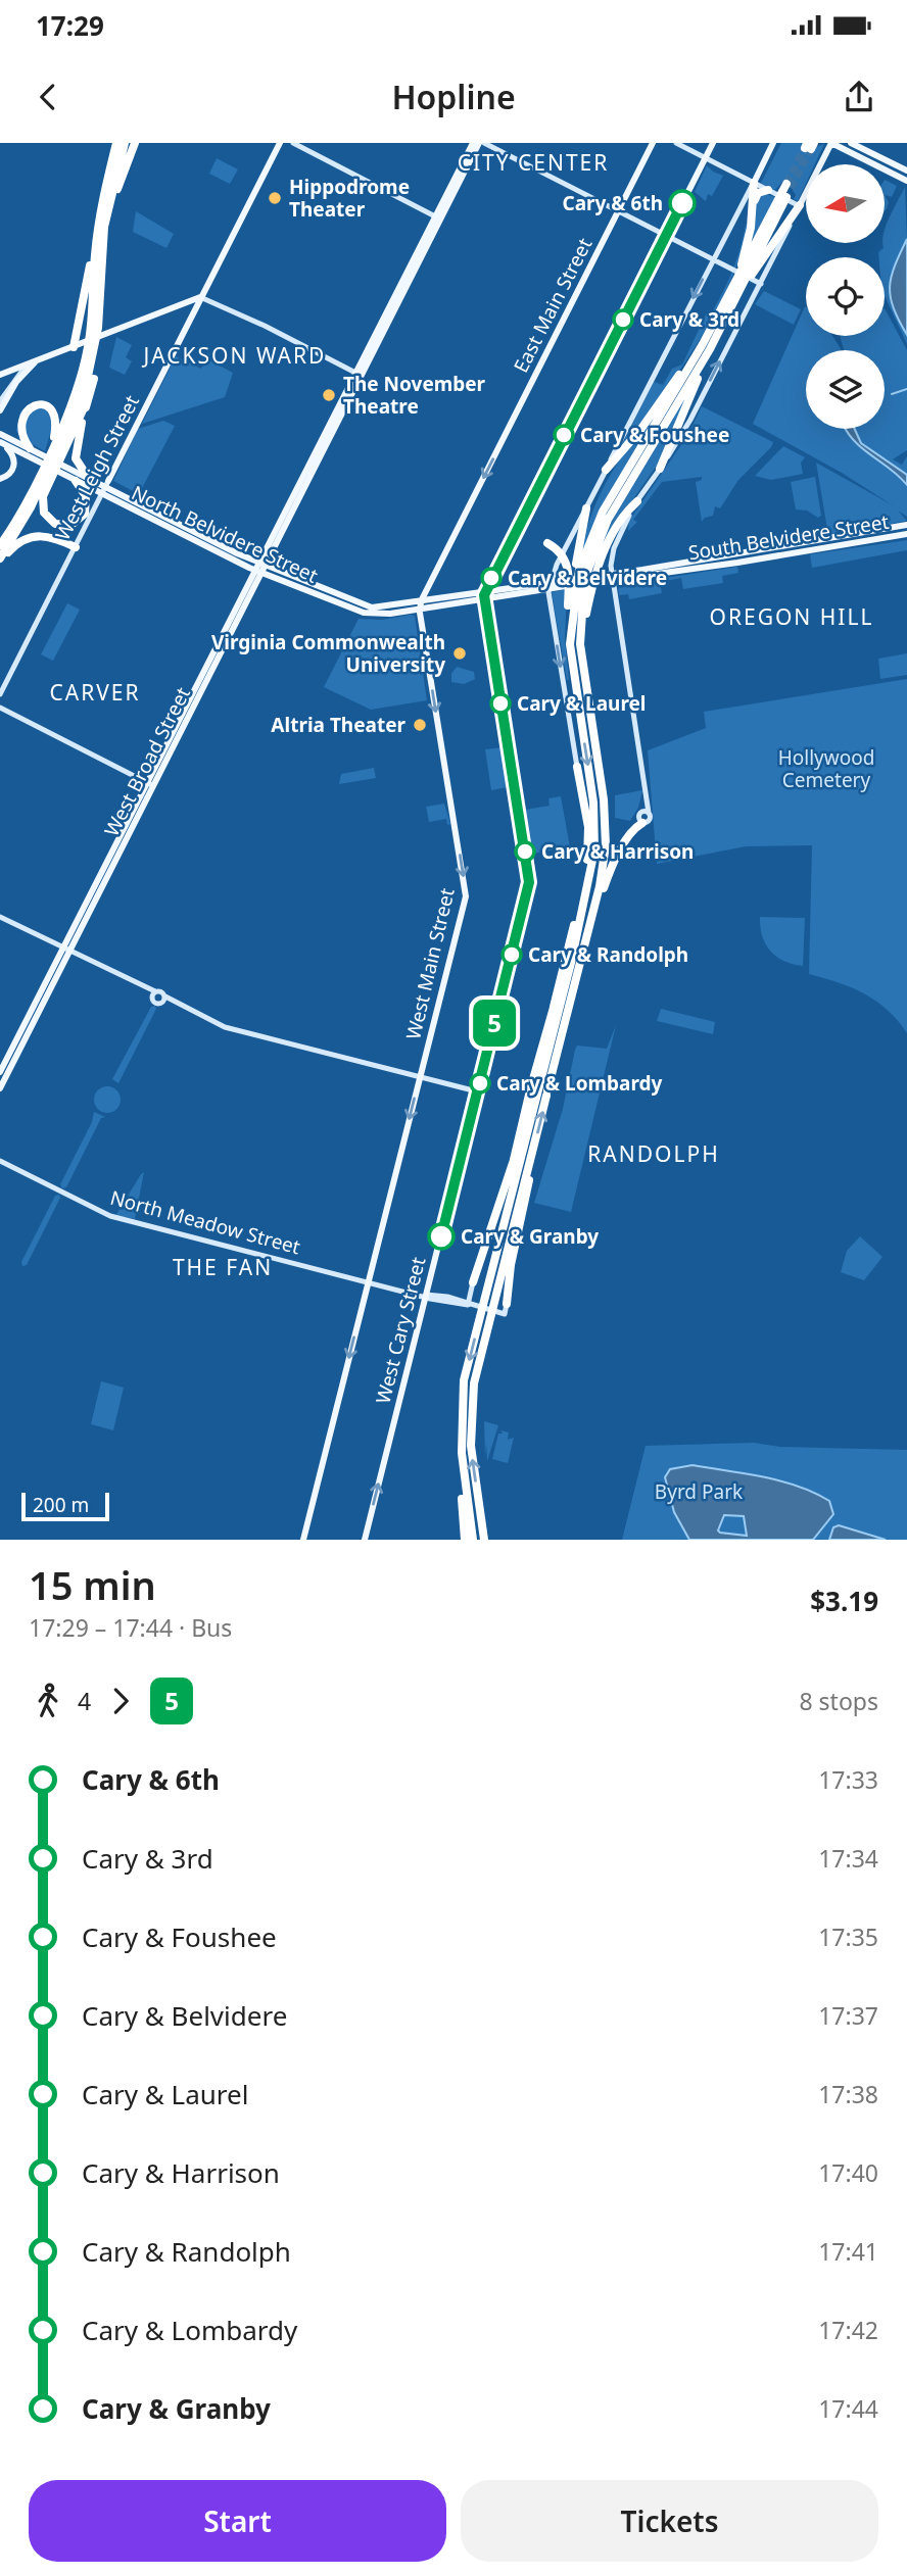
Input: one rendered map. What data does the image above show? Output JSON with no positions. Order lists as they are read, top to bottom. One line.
{"streets":{"main road":["East Main Street","West Leigh Street","North Belvidere Street","South Belvidere Street","West Broad Street","West Main Street","North Meadow Street","West Cary Street"]},"crossings":[["East Main Street","North Belvidere Street"],["East Main Street","South Belvidere Street"],["East Main Street","West Main Street"],["West Leigh Street","North Belvidere Street"],["North Belvidere Street","South Belvidere Street"],["North Belvidere Street","West Broad Street"],["North Belvidere Street","West Main Street"],["South Belvidere Street","West Main Street"],["South Belvidere Street","West Cary Street"],["West Main Street","North Meadow Street"],["North Meadow Street","West Cary Street"]],"one_way":["West Main Street"],"districts":["CITY CENTER","JACKSON WARD","OREGON HILL","CARVER","RANDOLPH","THE FAN"],"parks":["Hollywood Cemetery","Byrd Park"],"places":["Hippodrome Theater","Cary & 6th","Cary & 3rd","The November Theatre","Cary & Foushee","Cary & Belvidere","Virginia Commonwealth University","Cary & Laurel","Altria Theater","Cary & Harrison","Cary & Randolph","Cary & Lombardy","Cary & Granby"],"lines":["bus line 5"],"scale_bar":"200 m","north":"left","page":{"status":"17:29","header":"Hopline","on_map":"5","scale":"200 m","heading":["15 min","17:29 – 17:44 · Bus","$3.19"],"legs":["4","5","8 stops"],"list":[{"name":"Cary & 6th","value":"17:33"},{"name":"Cary & 3rd","value":"17:34"},{"name":"Cary & Foushee","value":"17:35"},{"name":"Cary & Belvidere","value":"17:37"},{"name":"Cary & Laurel","value":"17:38"},{"name":"Cary & Harrison","value":"17:40"},{"name":"Cary & Randolph","value":"17:41"},{"name":"Cary & Lombardy","value":"17:42"},{"name":"Cary & Granby","value":"17:44"}],"buttons":["Start","Tickets"]}}
